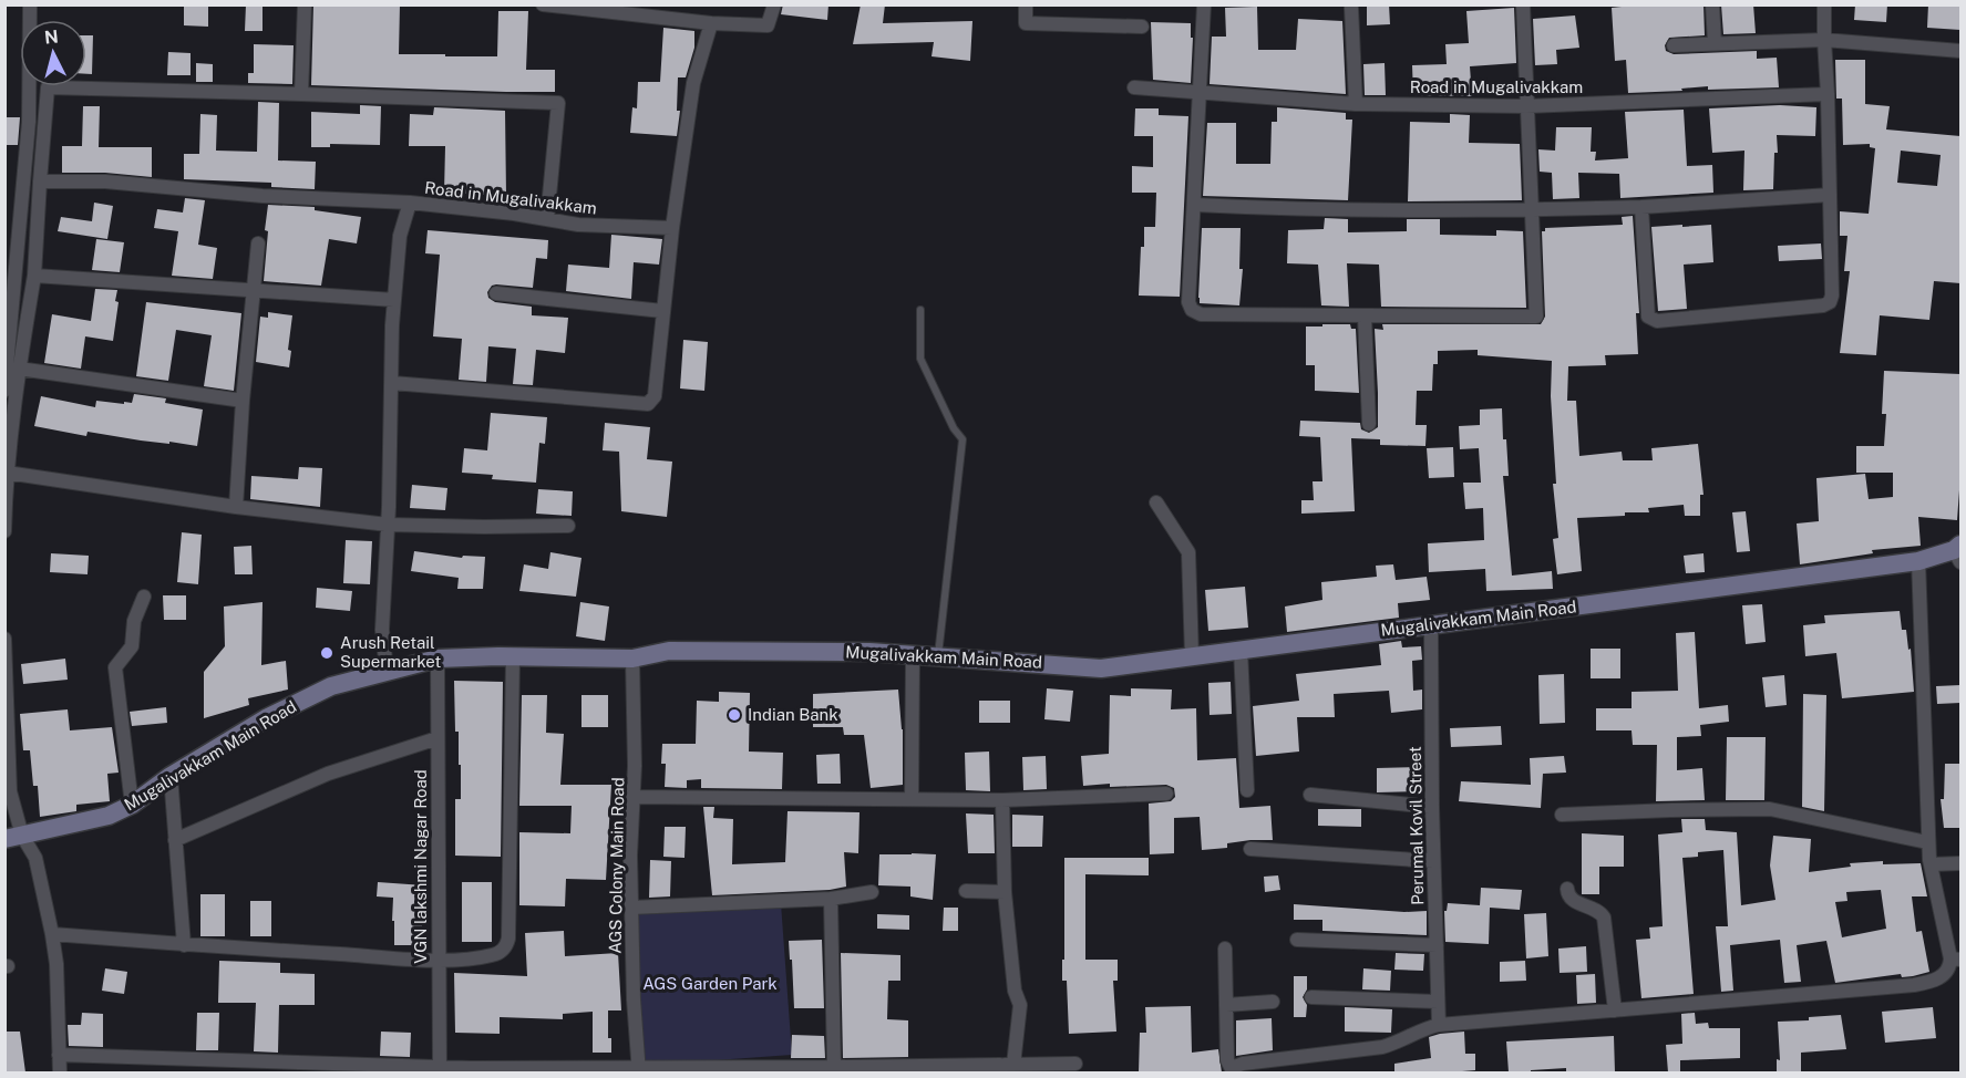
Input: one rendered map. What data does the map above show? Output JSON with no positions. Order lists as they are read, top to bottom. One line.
{"streets":{"street":["Road in Mugalivakkam","Mugalivakkam Main Road","Perumal Kovil Street","AGS Colony Main Road","VGN lakshmi Nagar Road"]},"crossings":[["Road in Mugalivakkam","Mugalivakkam Main Road"],["Mugalivakkam Main Road","Perumal Kovil Street"],["Mugalivakkam Main Road","AGS Colony Main Road"],["Mugalivakkam Main Road","VGN lakshmi Nagar Road"]],"parks":["AGS Garden Park"],"places":["Arush Retail Supermarket","Indian Bank"],"north":"top"}
